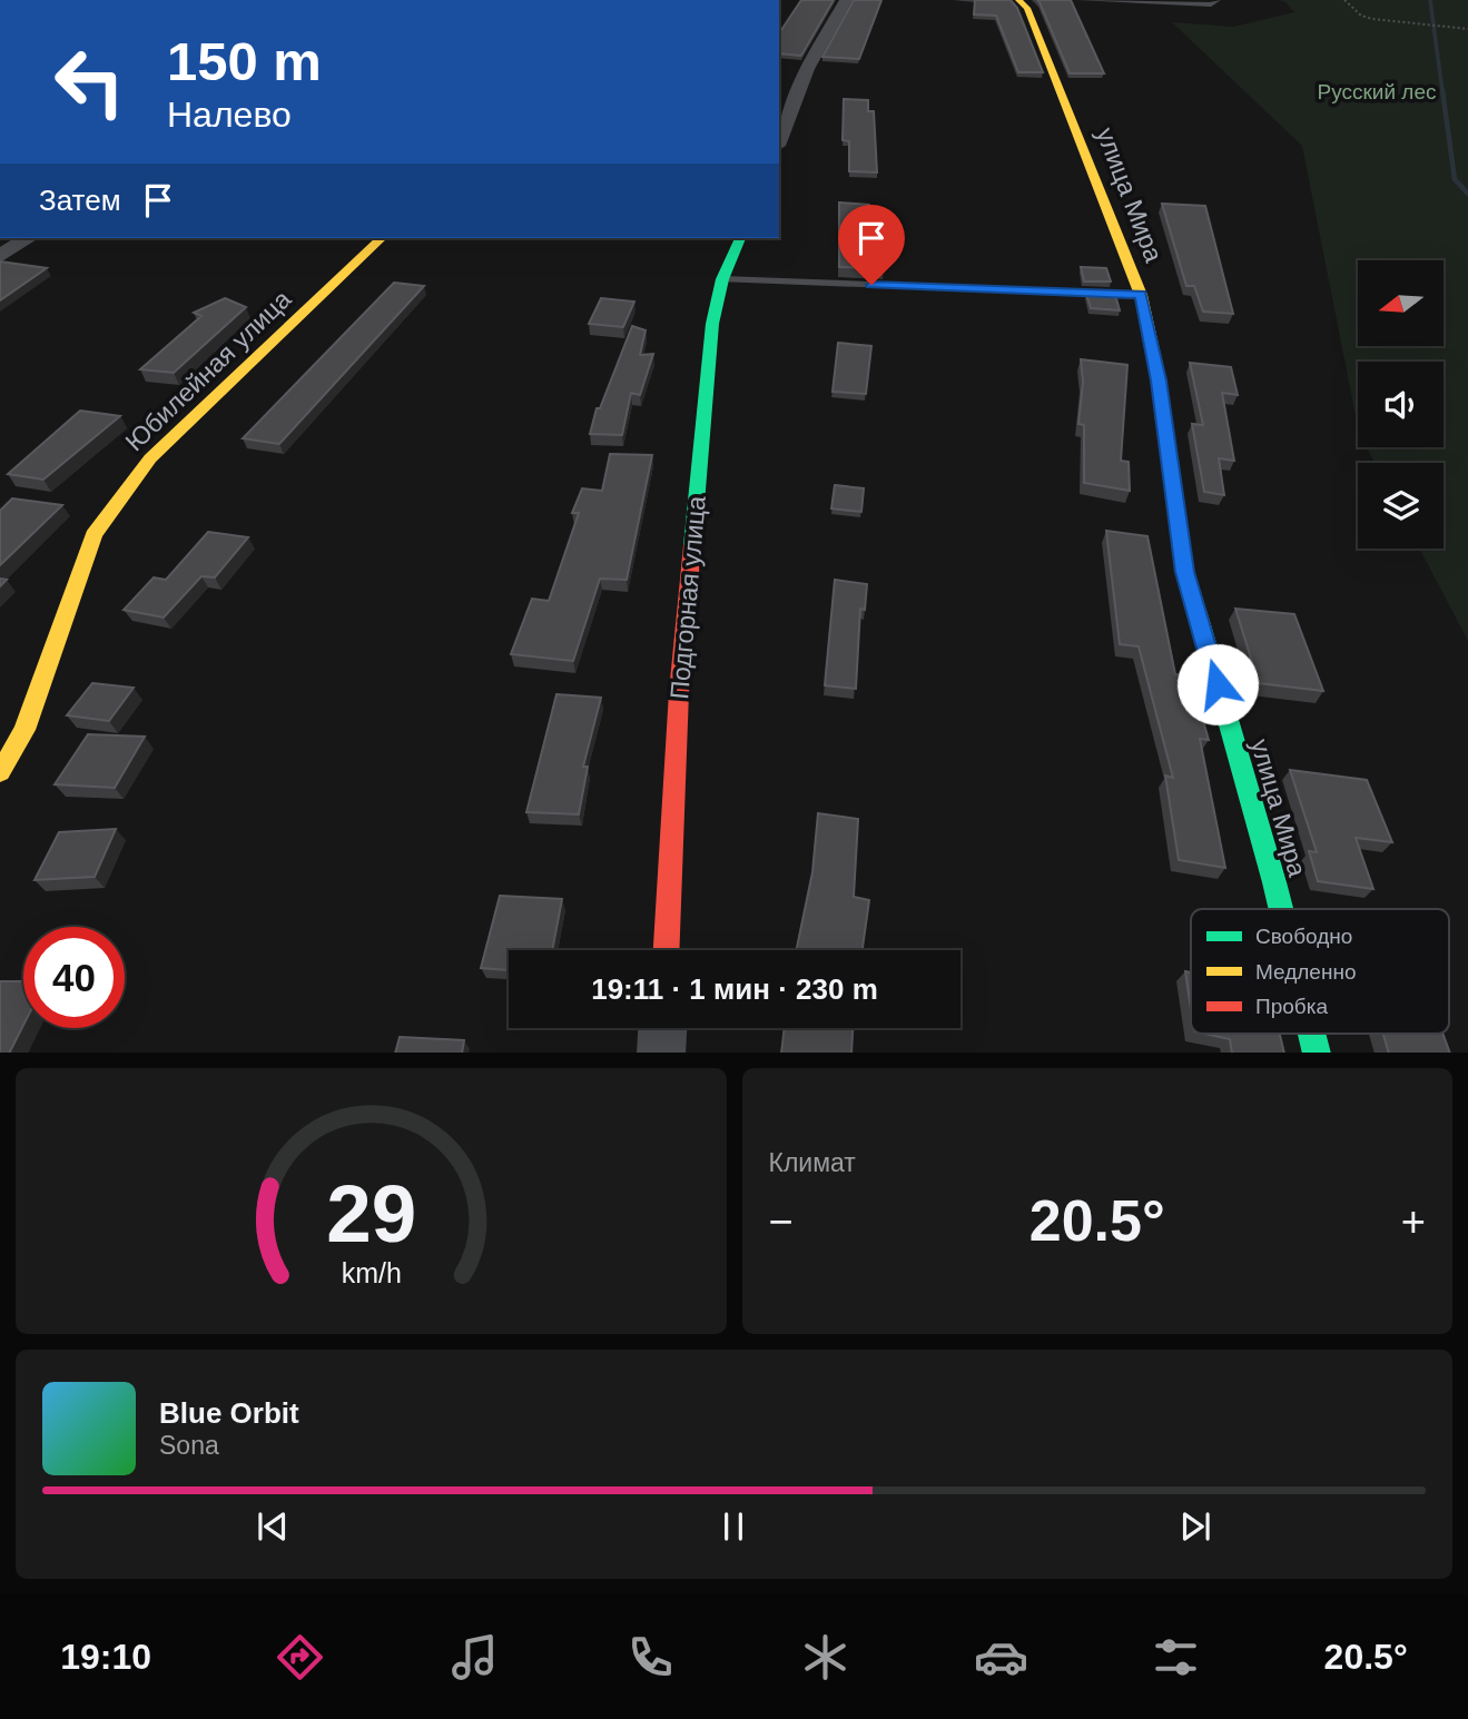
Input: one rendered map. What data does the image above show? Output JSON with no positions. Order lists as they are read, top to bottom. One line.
{"streets":{"street":["улица Мира","Юбилейная улица","Подгорная улица"]},"parks":["Русский лес"],"legend":["Свободно","Медленно","Пробка"],"north":"left","page":{"turn":["150 m","Налево"],"then":"Затем","limit":"40","trip":"19:11 · 1 мин · 230 m","tile":"Климат","heat":["−","20.5°","+"],"song":["Blue Orbit","Sona"],"tabs":["19:10","20.5°"],"gauge":["29","km/h"]}}
